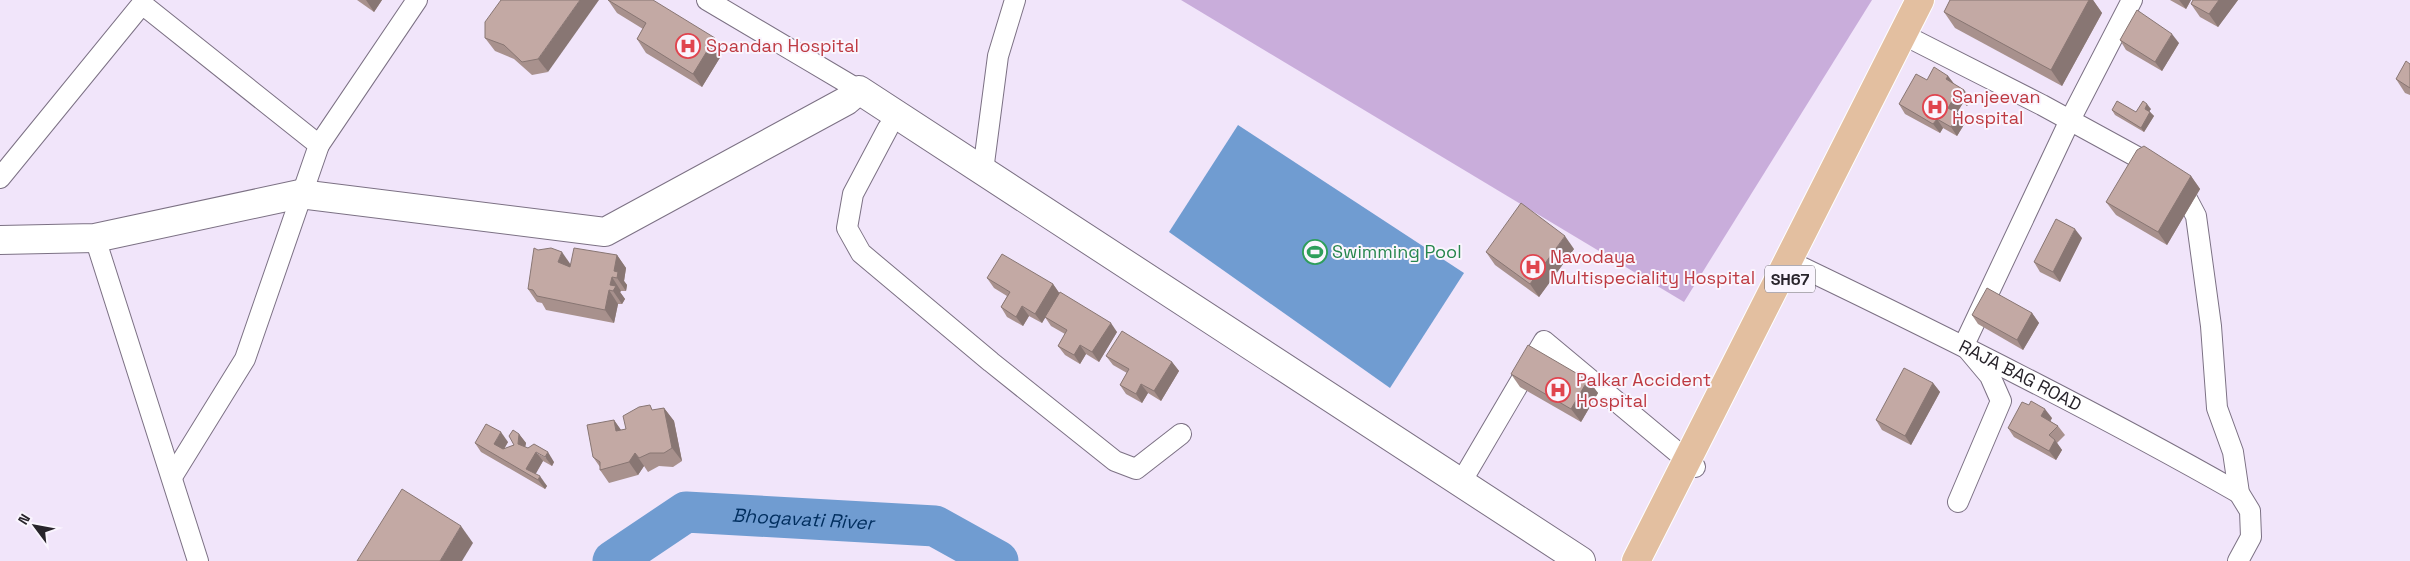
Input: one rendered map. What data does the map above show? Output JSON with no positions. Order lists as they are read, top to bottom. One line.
{"streets":{"main road":["SH67"],"street":["RAJA BAG ROAD"]},"crossings":[["SH67","RAJA BAG ROAD"]],"water":["Bhogavati River"],"places":{"hospital":["Spandan Hospital","Sanjeevan Hospital","Navodaya Multispeciality Hospital","Palkar Accident Hospital"],"sports":["Swimming Pool"]},"north":"top left"}
